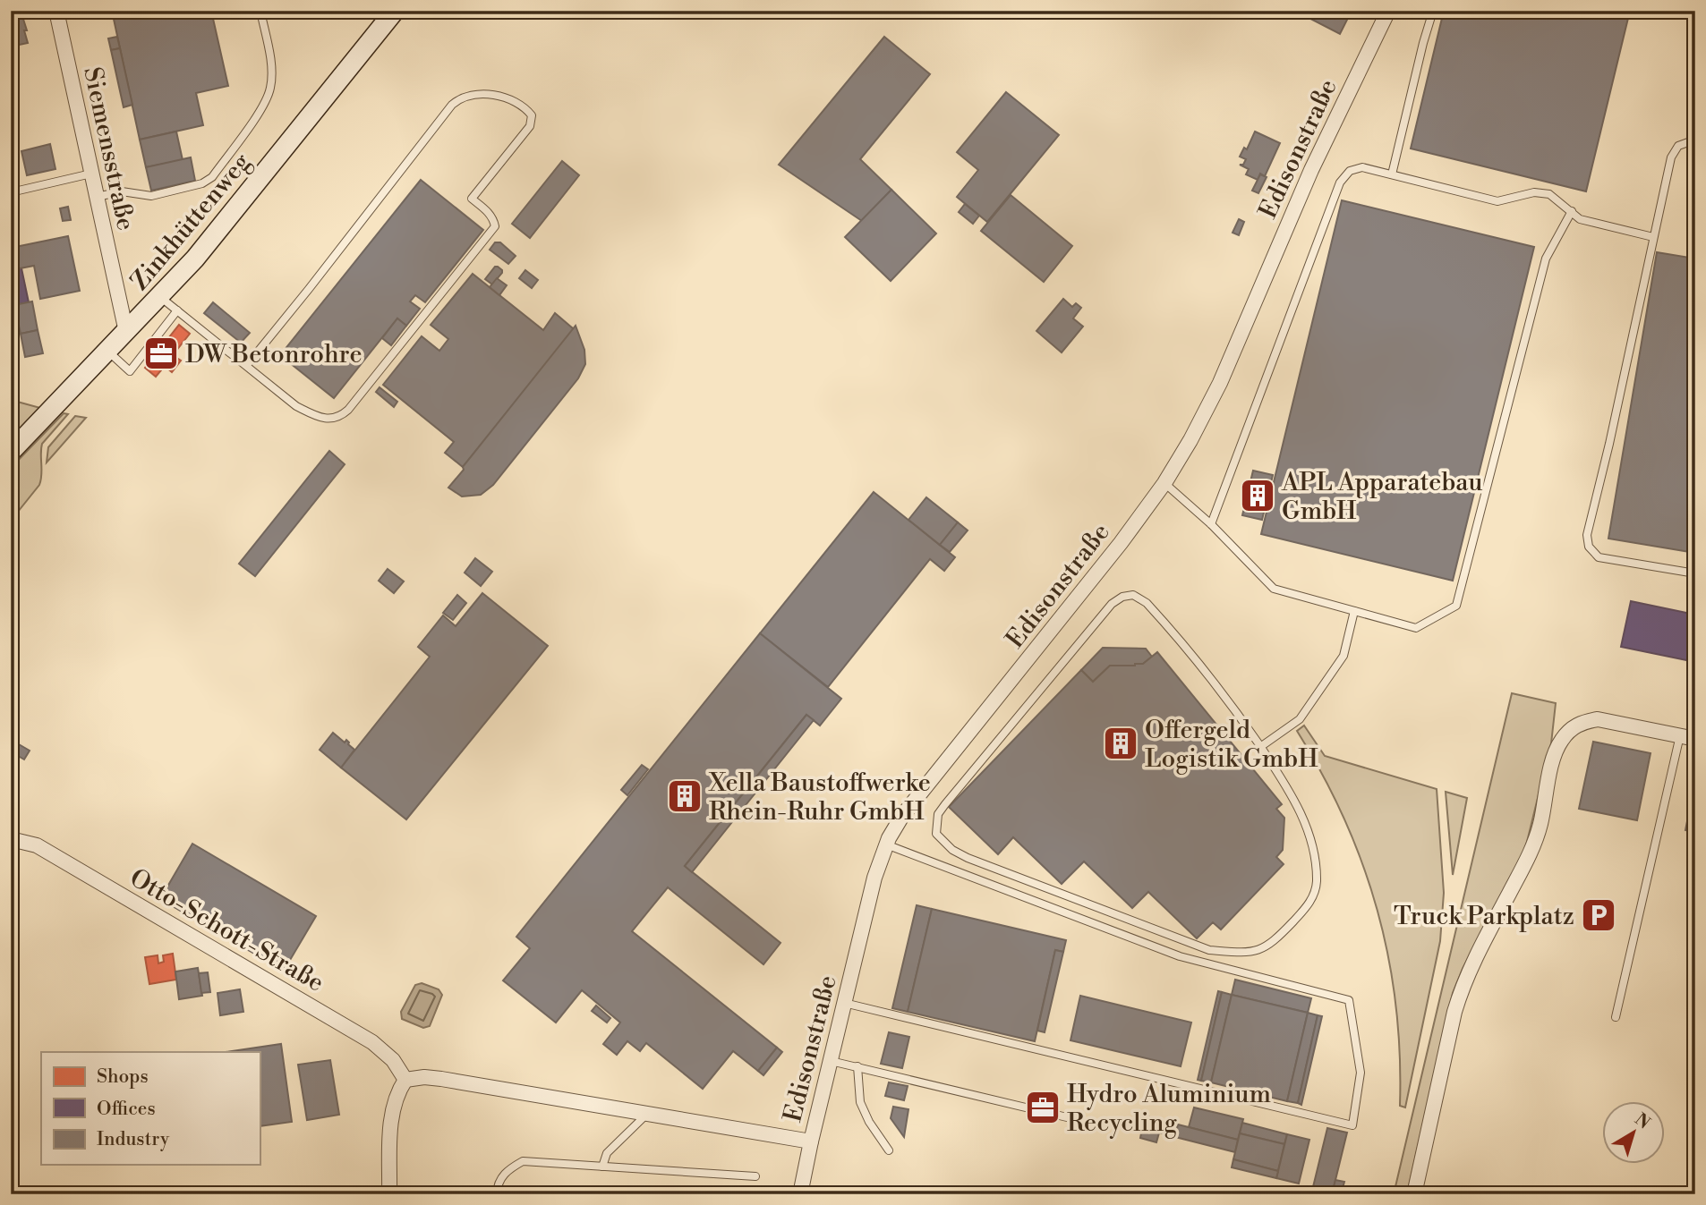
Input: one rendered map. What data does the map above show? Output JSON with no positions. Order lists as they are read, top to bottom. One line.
{"streets":{"street":["Siemensstraße","Edisonstraße","Zinkhüttenweg","Otto-Schott-Straße"]},"crossings":[["Siemensstraße","Zinkhüttenweg"]],"places":{"office":["DW Betonrohre","Hydro Aluminium Recycling"],"building":["APL Apparatebau GmbH","Offergeld Logistik GmbH","Xella Baustoffwerke Rhein-Ruhr GmbH"],"parking":["Truck Parkplatz"]},"legend":["Shops","Offices","Industry"],"north":"top right"}
